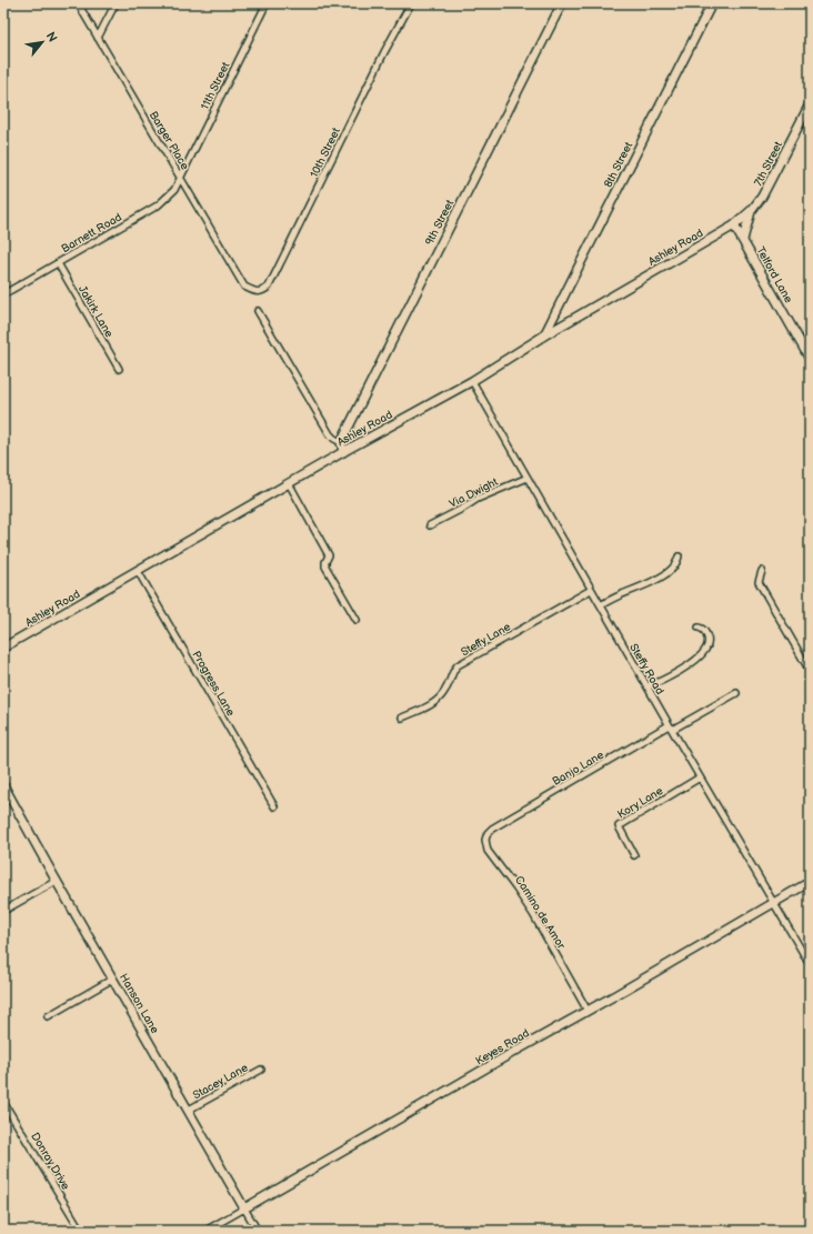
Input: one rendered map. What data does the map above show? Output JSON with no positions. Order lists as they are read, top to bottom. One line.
{"streets":{"street":["11th Street","Barger Place","10th Street","7th Street","8th Street","9th Street","Barnett Road","Ashley Road","Telford Lane","Jakirk Lane","Via Dwight","Steffy Lane","Steffy Road","Progress Lane","Banjo Lane","Kory Lane","Camino de Amor","Hanson Lane","Keyes Road","Stacey Lane","Donray Drive"]},"crossings":[["11th Street","Barger Place"],["11th Street","Barnett Road"],["Barger Place","10th Street"],["Barger Place","Barnett Road"],["7th Street","Ashley Road"],["7th Street","Telford Lane"],["8th Street","Ashley Road"],["Barnett Road","Jakirk Lane"],["Ashley Road","Telford Lane"],["Ashley Road","Steffy Road"],["Ashley Road","Progress Lane"],["Via Dwight","Steffy Road"],["Steffy Lane","Steffy Road"],["Steffy Road","Banjo Lane"],["Steffy Road","Kory Lane"],["Steffy Road","Keyes Road"],["Banjo Lane","Camino de Amor"],["Camino de Amor","Keyes Road"],["Hanson Lane","Keyes Road"],["Hanson Lane","Stacey Lane"]],"north":"top right"}
